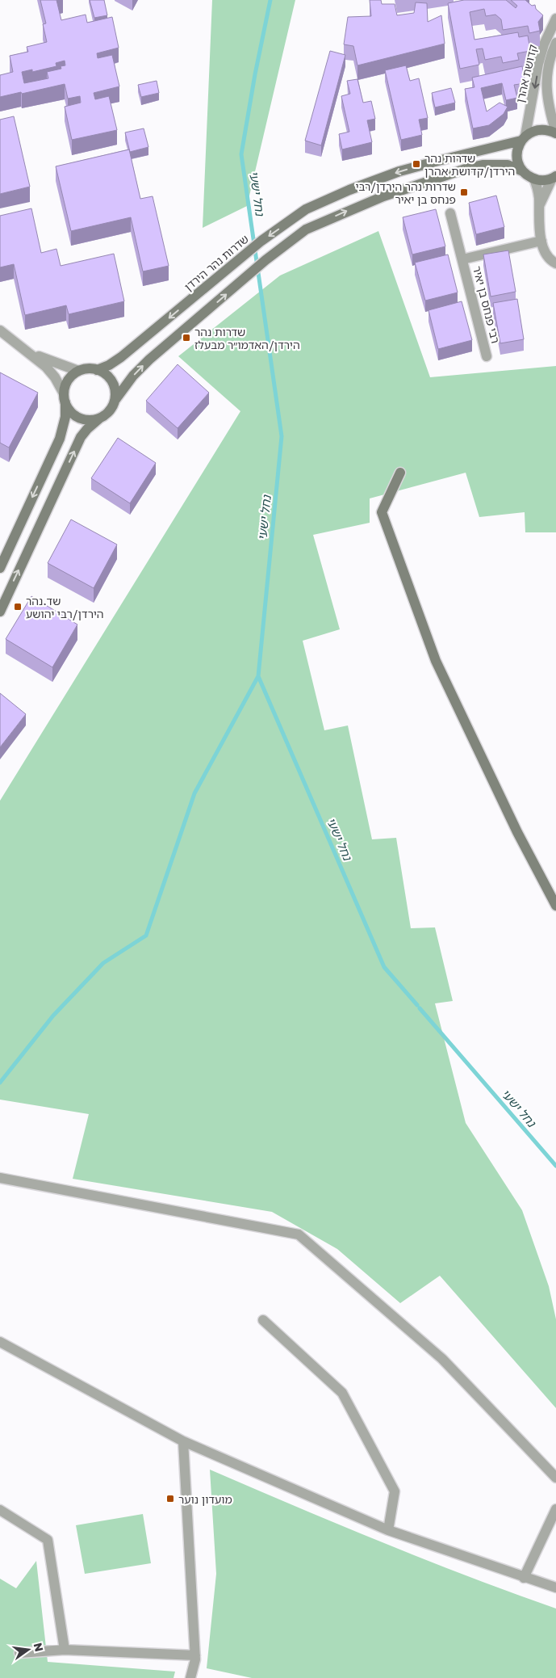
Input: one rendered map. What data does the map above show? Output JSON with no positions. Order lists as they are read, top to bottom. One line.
{"streets":{"main road":["שדרות נהר הירדן"],"street":["קדושת אהרן","רבי פנחס בן יאיר"]},"crossings":[["קדושת אהרן","שדרות נהר הירדן"]],"water":["נחל ישעי"],"places":{"transit":["שדרות נהר הירדן/קדושת אהרן","שדרות נהר הירדן/רבי פנחס בן יאיר","שדרות נהר הירדן/האדמו״ר מבעלז","שד.נהר הירדן/רבי יהושע","מועדון נוער"]},"north":"right"}
